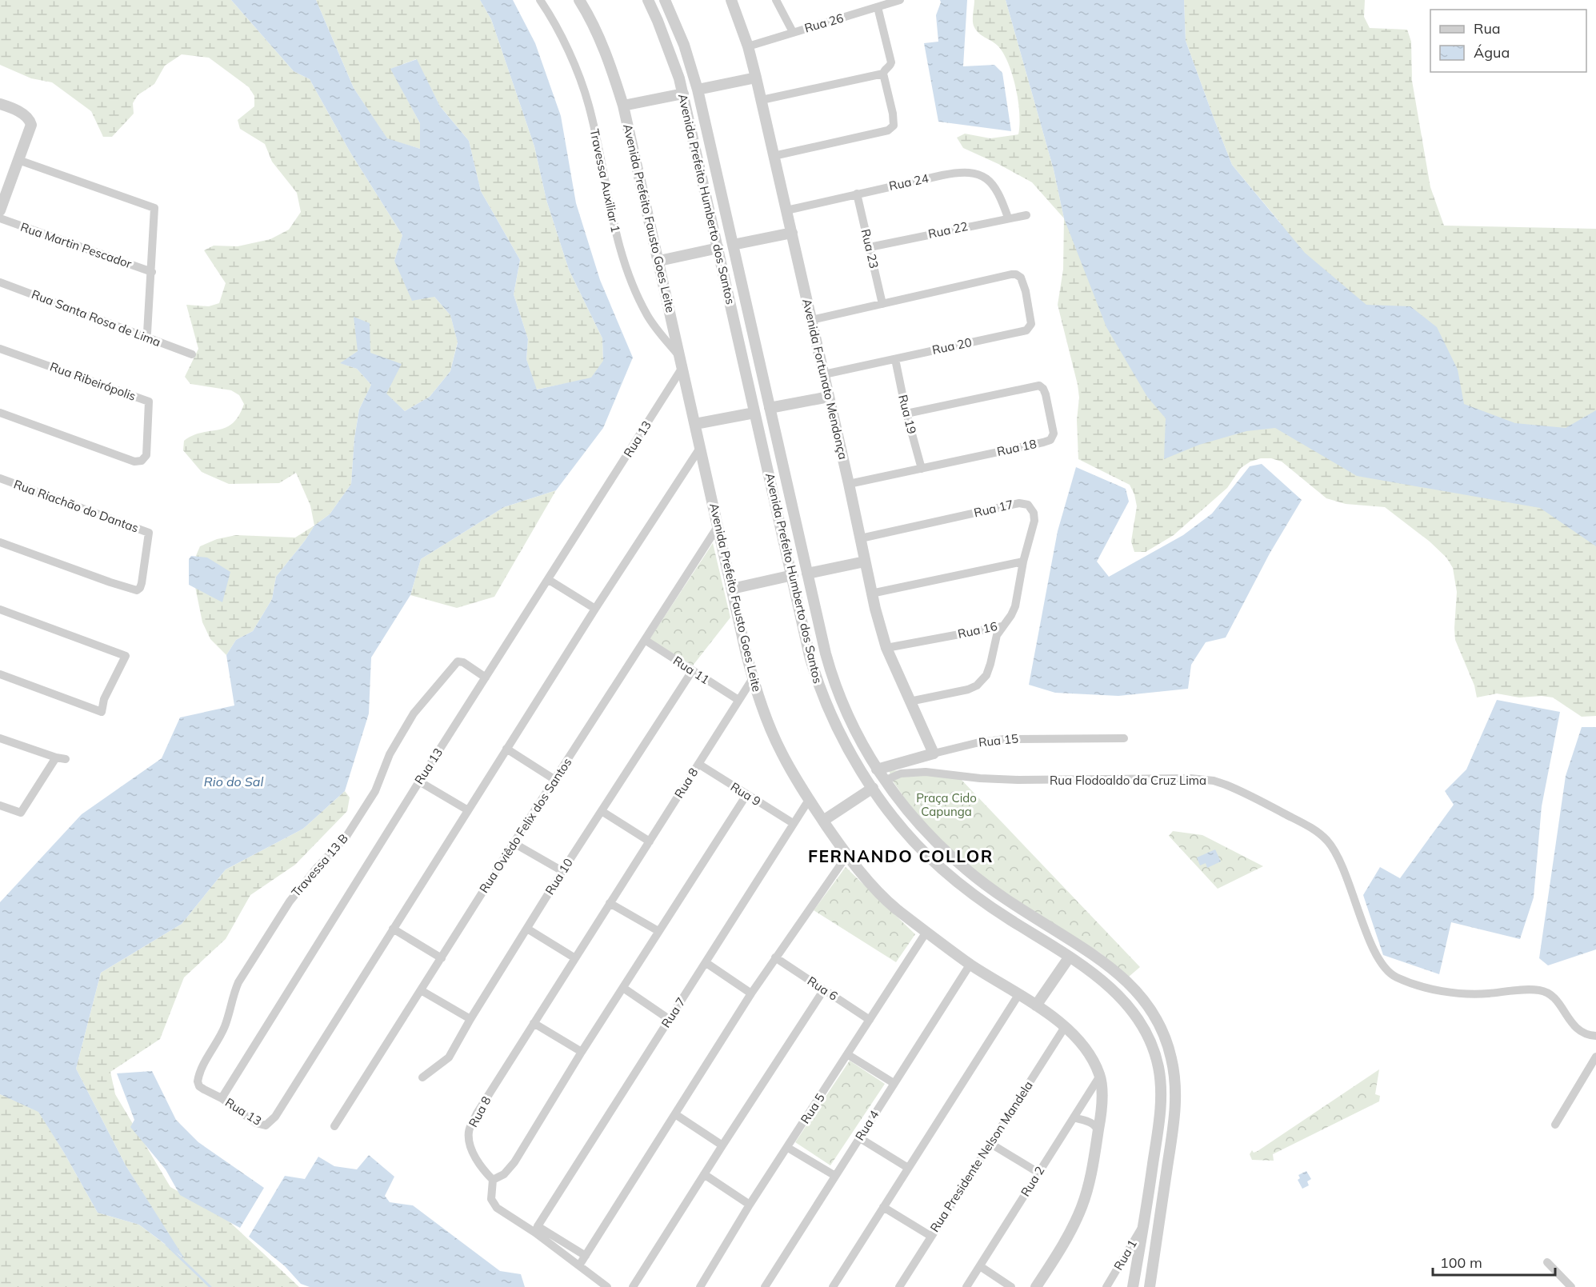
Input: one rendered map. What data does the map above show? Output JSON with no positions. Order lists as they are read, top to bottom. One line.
{"streets":{"street":["Rua 26","Travessa Auxiliar 1","Rua 24","Avenida Prefeito Humberto dos Santos","Avenida Prefeito Fausto Goes Leite","Rua 22","Rua Martin Pescador","Rua 23","Rua Santa Rosa de Lima","Rua 20","Avenida Fortunato Mendonça","Rua Ribeirópolis","Rua 19","Rua 13","Rua 18","Rua Riachão do Dantas","Rua 17","Rua 16","Rua 11","Rua 15","Rua Flodoaldo da Cruz Lima","Rua 8","Rua 9","Rua Oviêdo Felix dos Santos","Travessa 13 B","Rua 10","Rua 6","Rua 7","Rua 5","Rua 4","Rua Presidente Nelson Mandela","Rua 2","Rua 1"]},"crossings":[["Rua 26","Avenida Fortunato Mendonça"],["Travessa Auxiliar 1","Avenida Prefeito Fausto Goes Leite"],["Rua 24","Rua 22"],["Rua 24","Rua 23"],["Rua 24","Avenida Fortunato Mendonça"],["Avenida Prefeito Humberto dos Santos","Rua 15"],["Avenida Prefeito Humberto dos Santos","Rua Flodoaldo da Cruz Lima"],["Avenida Prefeito Humberto dos Santos","Rua 1"],["Avenida Prefeito Fausto Goes Leite","Rua 13"],["Avenida Prefeito Fausto Goes Leite","Rua 8"],["Avenida Prefeito Fausto Goes Leite","Rua Oviêdo Felix dos Santos"],["Avenida Prefeito Fausto Goes Leite","Rua 7"],["Avenida Prefeito Fausto Goes Leite","Rua 5"],["Avenida Prefeito Fausto Goes Leite","Rua 4"],["Avenida Prefeito Fausto Goes Leite","Rua Presidente Nelson Mandela"],["Avenida Prefeito Fausto Goes Leite","Rua 2"],["Rua 22","Rua 23"],["Rua 23","Rua 20"],["Rua 20","Avenida Fortunato Mendonça"],["Rua 20","Rua 19"],["Avenida Fortunato Mendonça","Rua 18"],["Avenida Fortunato Mendonça","Rua 17"],["Avenida Fortunato Mendonça","Rua 16"],["Avenida Fortunato Mendonça","Rua 15"],["Rua 19","Rua 18"],["Rua 13","Travessa 13 B"],["Rua 17","Rua 16"],["Rua 11","Rua 8"],["Rua 11","Rua Oviêdo Felix dos Santos"],["Rua 11","Rua 10"],["Rua 8","Rua 9"],["Rua 9","Rua 7"],["Rua 6","Rua 5"]],"districts":["FERNANDO COLLOR"],"water":["Rio do Sal"],"parks":["Praça Cido Capunga"],"legend":["Rua","Água"],"scale_bar":"100 m"}
